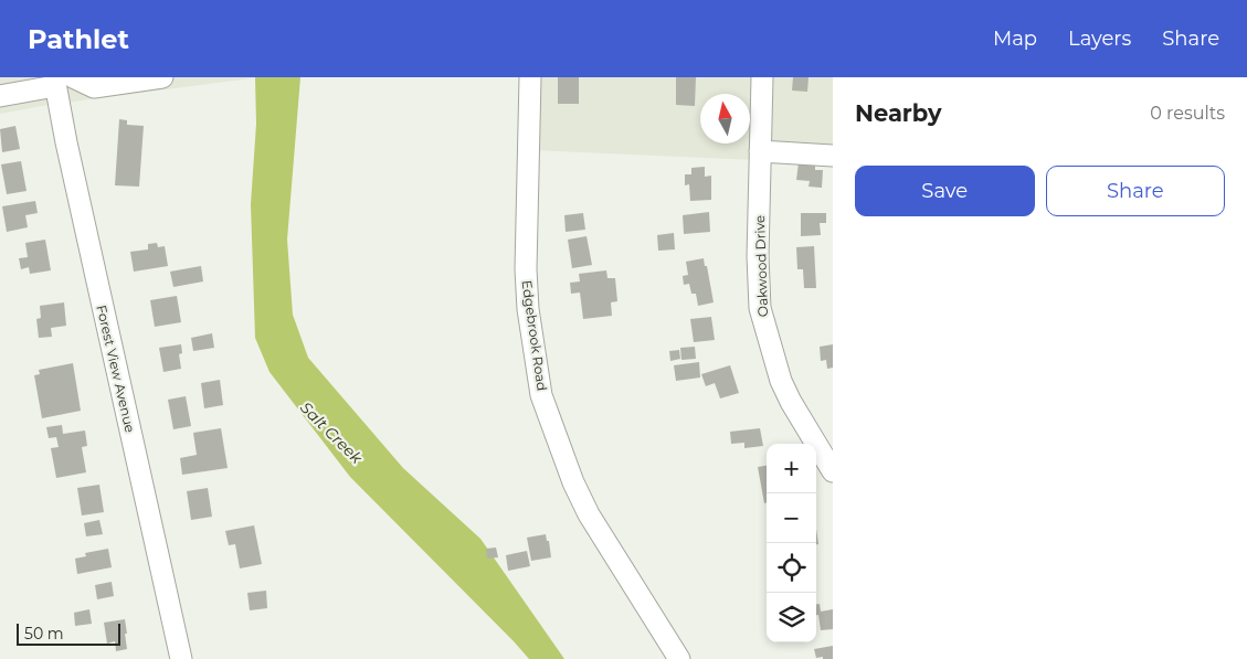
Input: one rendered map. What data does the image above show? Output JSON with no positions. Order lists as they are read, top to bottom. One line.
{"streets":{"street":["Oakwood Drive","Edgebrook Road","Forest View Avenue"]},"water":["Salt Creek"],"scale_bar":"50 m","north":"top","page":{"header":"Pathlet","nav":["Map","Layers","Share"],"heading":["Nearby","0 results"],"buttons":["Save","Share"],"map_buttons":["+","−"],"scale":"50 m"}}
